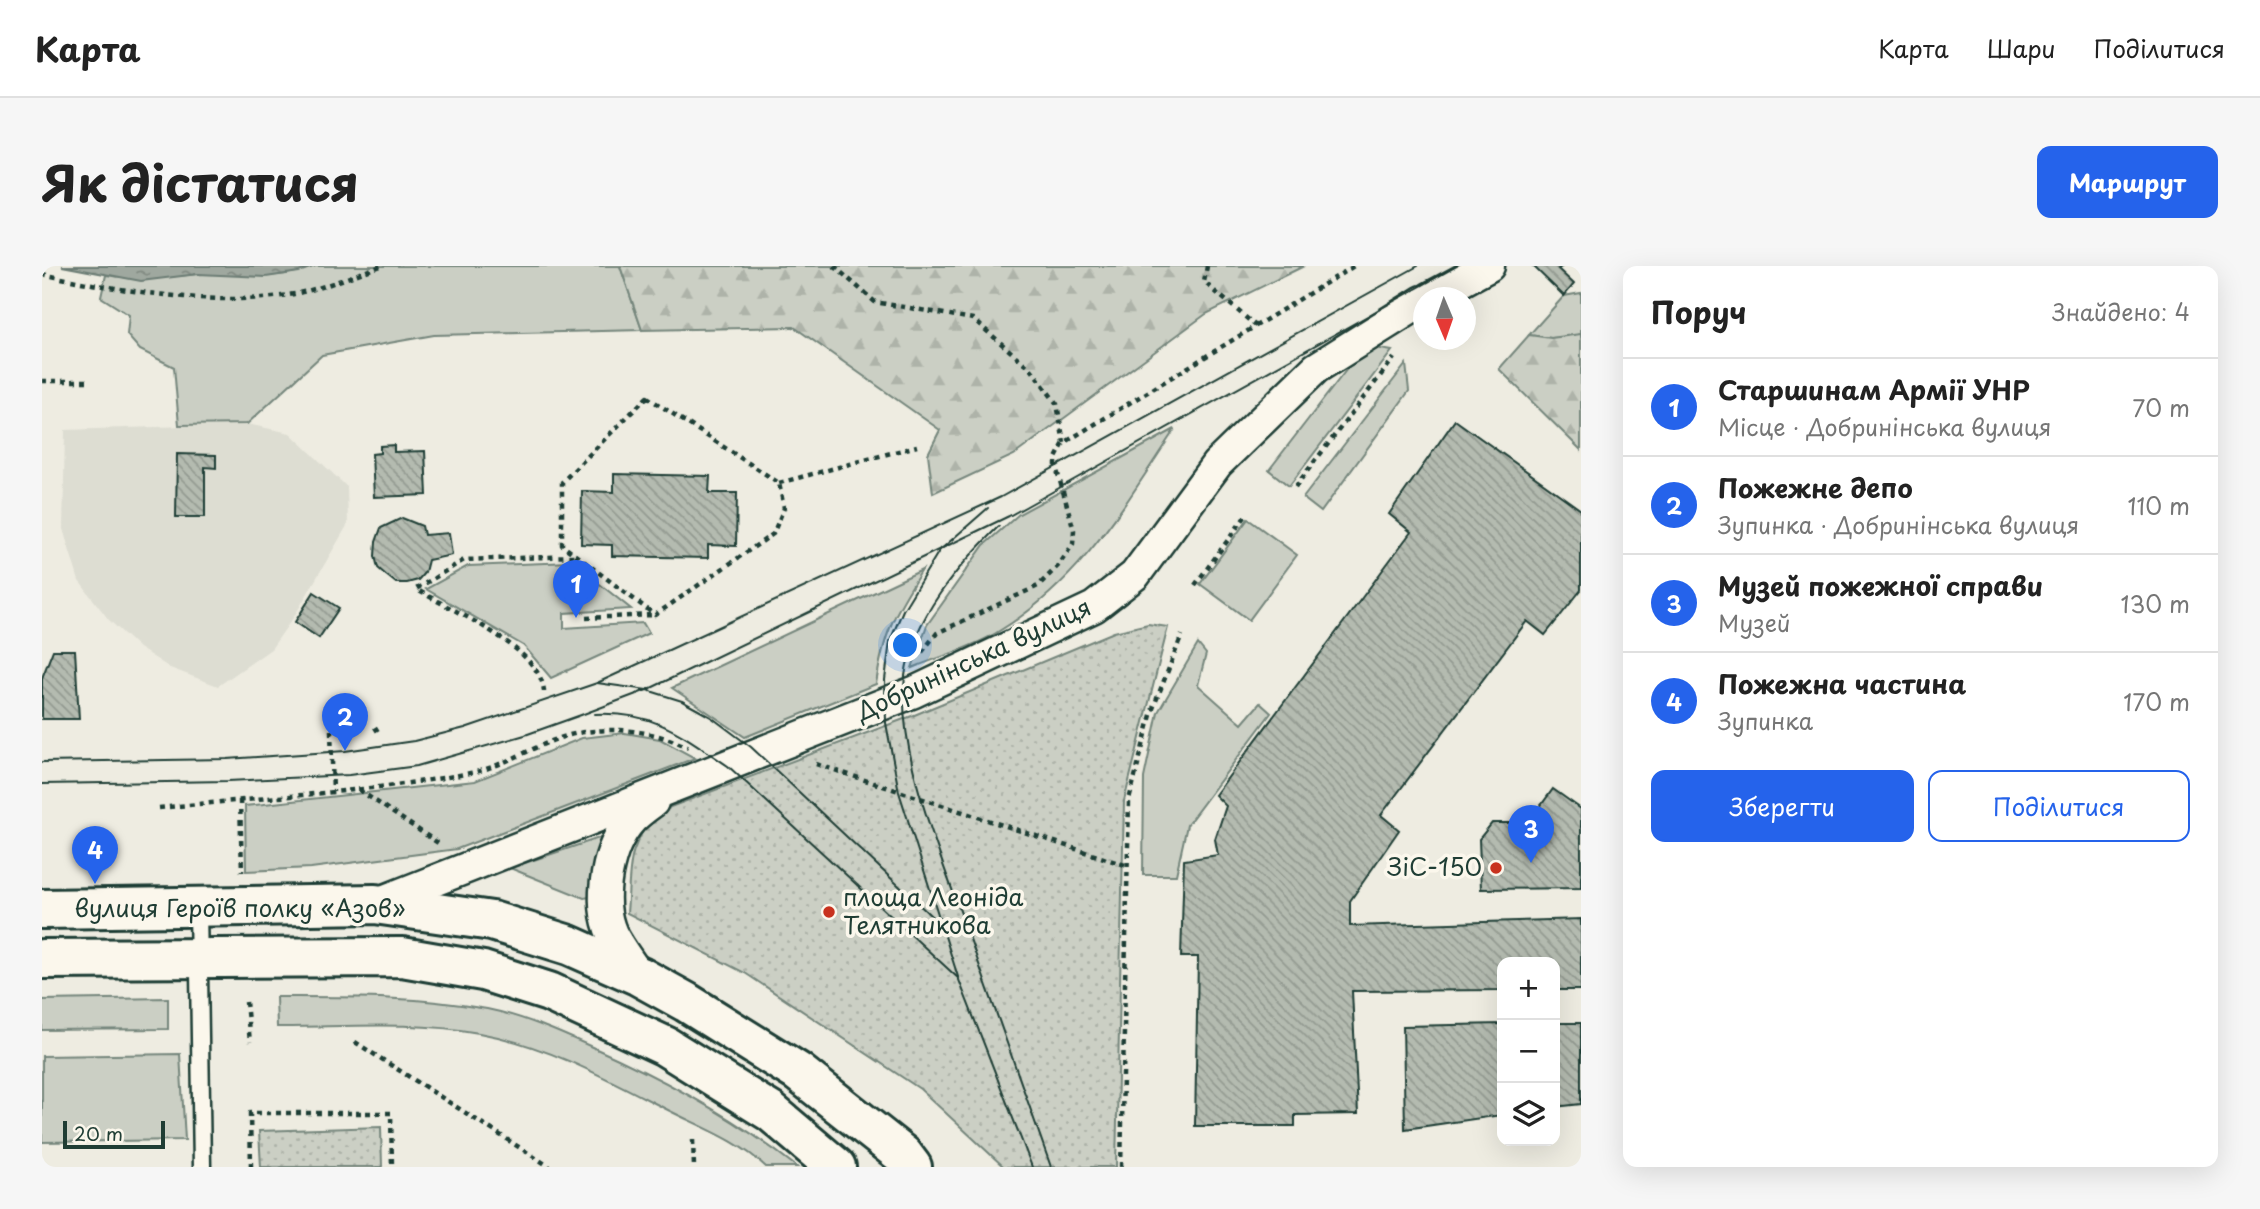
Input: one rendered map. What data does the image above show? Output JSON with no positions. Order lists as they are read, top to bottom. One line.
{"streets":{"main road":["вулиця Героїв полку «Азов»"],"street":["Добринінська вулиця"]},"crossings":[["Добринінська вулиця","вулиця Героїв полку «Азов»"]],"places":["ЗіС-150","площа Леоніда Телятникова"],"scale_bar":"20 m","north":"bottom","page":{"header":"Карта","nav":["Карта","Шари","Поділитися"],"title":"Як дістатися","buttons":["Маршрут",["Зберегти","Поділитися"]],"heading":["Поруч","Знайдено: 4"],"list":[{"mark":"1","name":"Старшинам Армії УНР","note":"Місце · Добринінська вулиця","value":"70 m"},{"mark":"2","name":"Пожежне депо","note":"Зупинка · Добринінська вулиця","value":"110 m"},{"mark":"3","name":"Музей пожежної справи","note":"Музей","value":"130 m"},{"mark":"4","name":"Пожежна частина","note":"Зупинка","value":"170 m"}],"pins":["1","2","3","4"],"map_buttons":["+","−"],"scale":"20 m"}}
